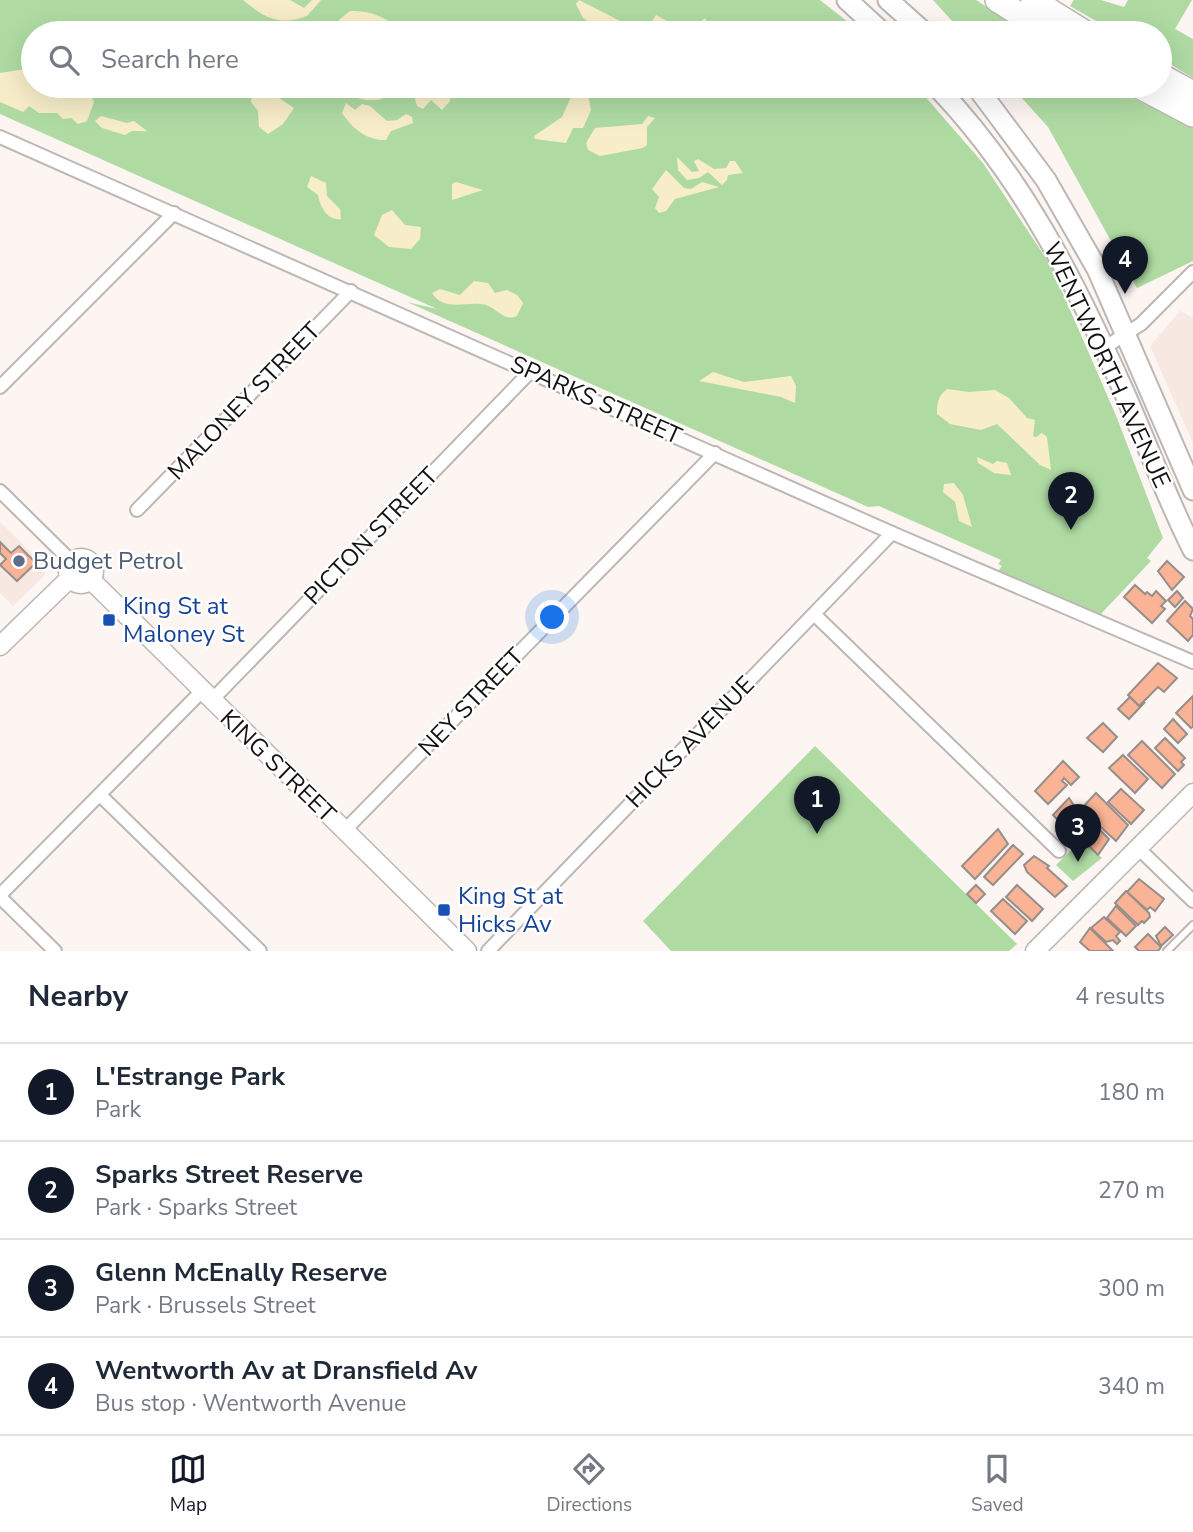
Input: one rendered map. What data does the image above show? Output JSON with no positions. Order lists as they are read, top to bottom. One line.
{"streets":{"main road":["WENTWORTH AVENUE","KING STREET"],"street":["SPARKS STREET","MALONEY STREET","PICTON STREET","NEY STREET","HICKS AVENUE"]},"crossings":[["SPARKS STREET","MALONEY STREET"],["SPARKS STREET","PICTON STREET"],["SPARKS STREET","NEY STREET"],["SPARKS STREET","HICKS AVENUE"],["PICTON STREET","KING STREET"],["NEY STREET","KING STREET"]],"places":{"other":["Budget Petrol"],"transit":["King St at Maloney St","King St at Hicks Av"]},"page":{"search":"Search here","pins":["4","2","1","3"],"heading":["Nearby","4 results"],"list":[{"mark":"1","name":"L'Estrange Park","note":"Park","value":"180 m"},{"mark":"2","name":"Sparks Street Reserve","note":"Park · Sparks Street","value":"270 m"},{"mark":"3","name":"Glenn McEnally Reserve","note":"Park · Brussels Street","value":"300 m"},{"mark":"4","name":"Wentworth Av at Dransfield Av","note":"Bus stop · Wentworth Avenue","value":"340 m"}],"nav":["Map","Directions","Saved"]}}
